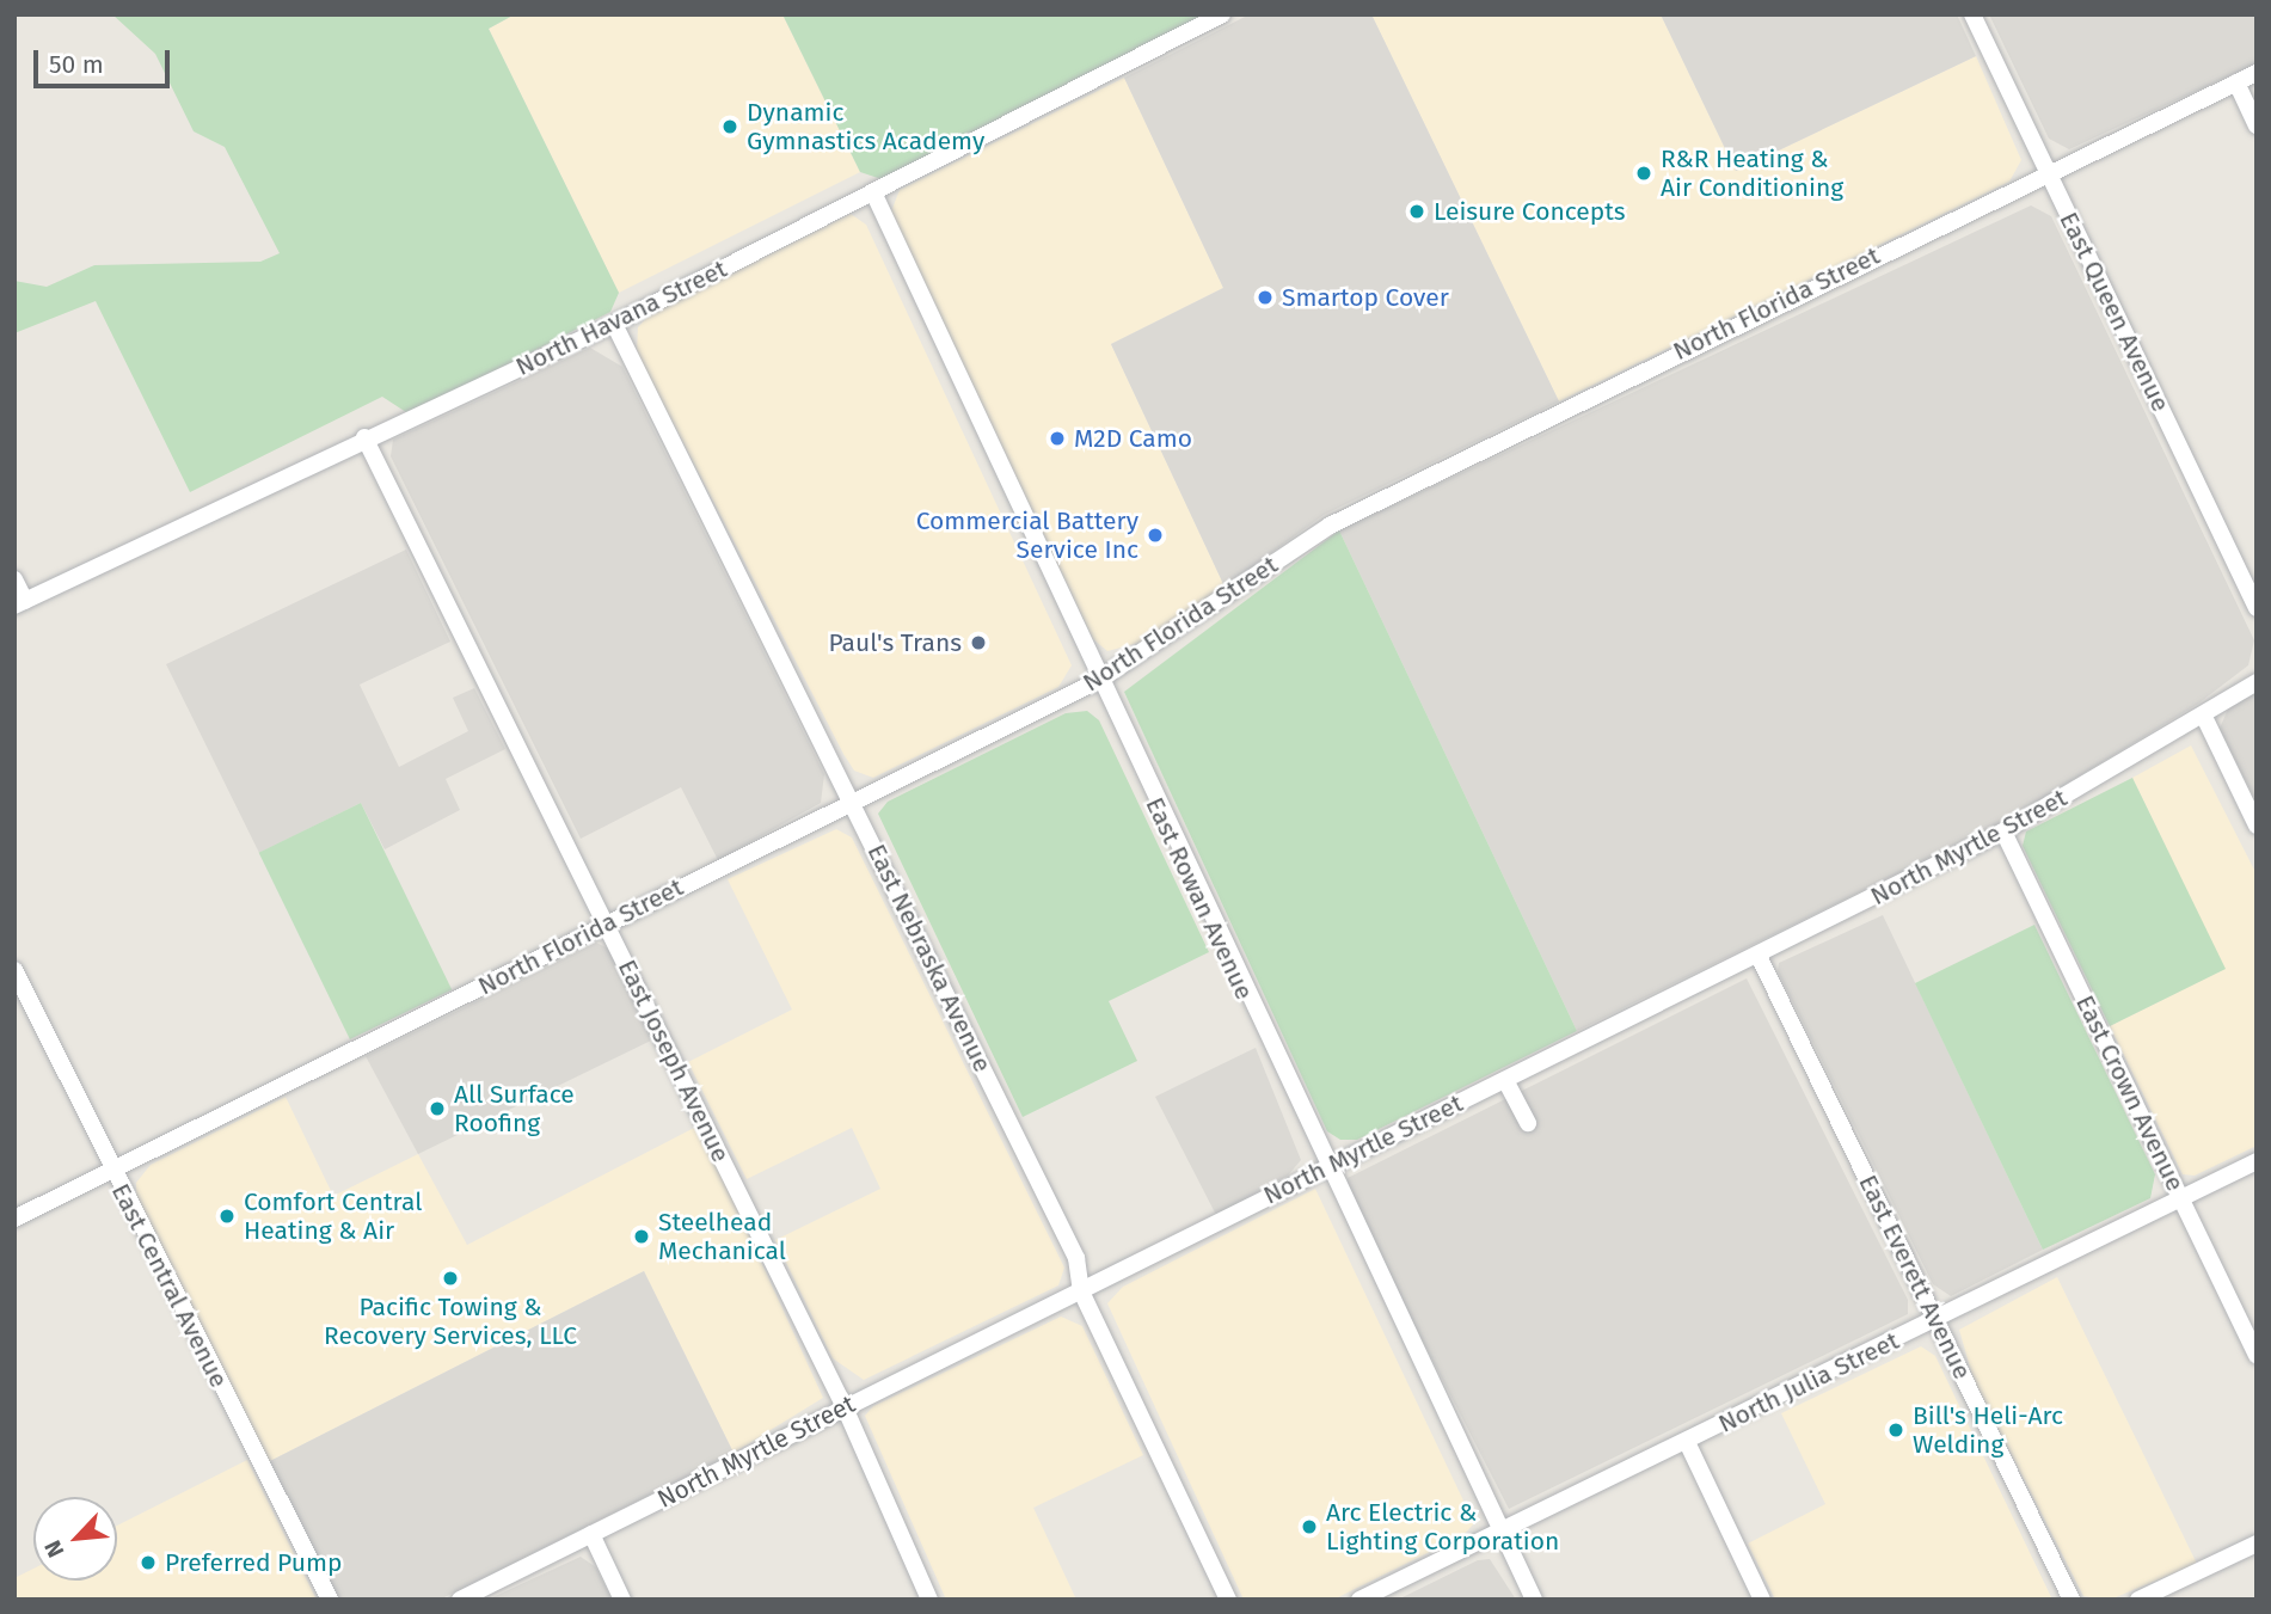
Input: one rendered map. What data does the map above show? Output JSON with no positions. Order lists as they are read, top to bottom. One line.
{"streets":{"street":["North Florida Street","East Queen Avenue","North Havana Street","North Myrtle Street","East Rowan Avenue","East Nebraska Avenue","East Joseph Avenue","East Crown Avenue","East Everett Avenue","East Central Avenue","North Julia Street"]},"crossings":[["North Florida Street","East Queen Avenue"],["North Florida Street","East Rowan Avenue"],["North Florida Street","East Nebraska Avenue"],["North Florida Street","East Joseph Avenue"],["North Florida Street","East Central Avenue"],["North Havana Street","East Rowan Avenue"],["North Havana Street","East Nebraska Avenue"],["North Havana Street","East Joseph Avenue"],["North Myrtle Street","East Rowan Avenue"],["North Myrtle Street","East Nebraska Avenue"],["North Myrtle Street","East Joseph Avenue"],["North Myrtle Street","East Crown Avenue"],["North Myrtle Street","East Everett Avenue"],["East Rowan Avenue","North Julia Street"],["East Crown Avenue","North Julia Street"],["East Everett Avenue","North Julia Street"]],"places":["Dynamic Gymnastics Academy","R&R Heating & Air Conditioning","Leisure Concepts","Smartop Cover","M2D Camo","Commercial Battery Service Inc","Paul's Trans","All Surface Roofing","Comfort Central Heating & Air","Steelhead Mechanical","Pacific Towing & Recovery Services, LLC","Bill's Heli-Arc Welding","Arc Electric & Lighting Corporation","Preferred Pump"],"scale_bar":"50 m","north":"bottom left"}
